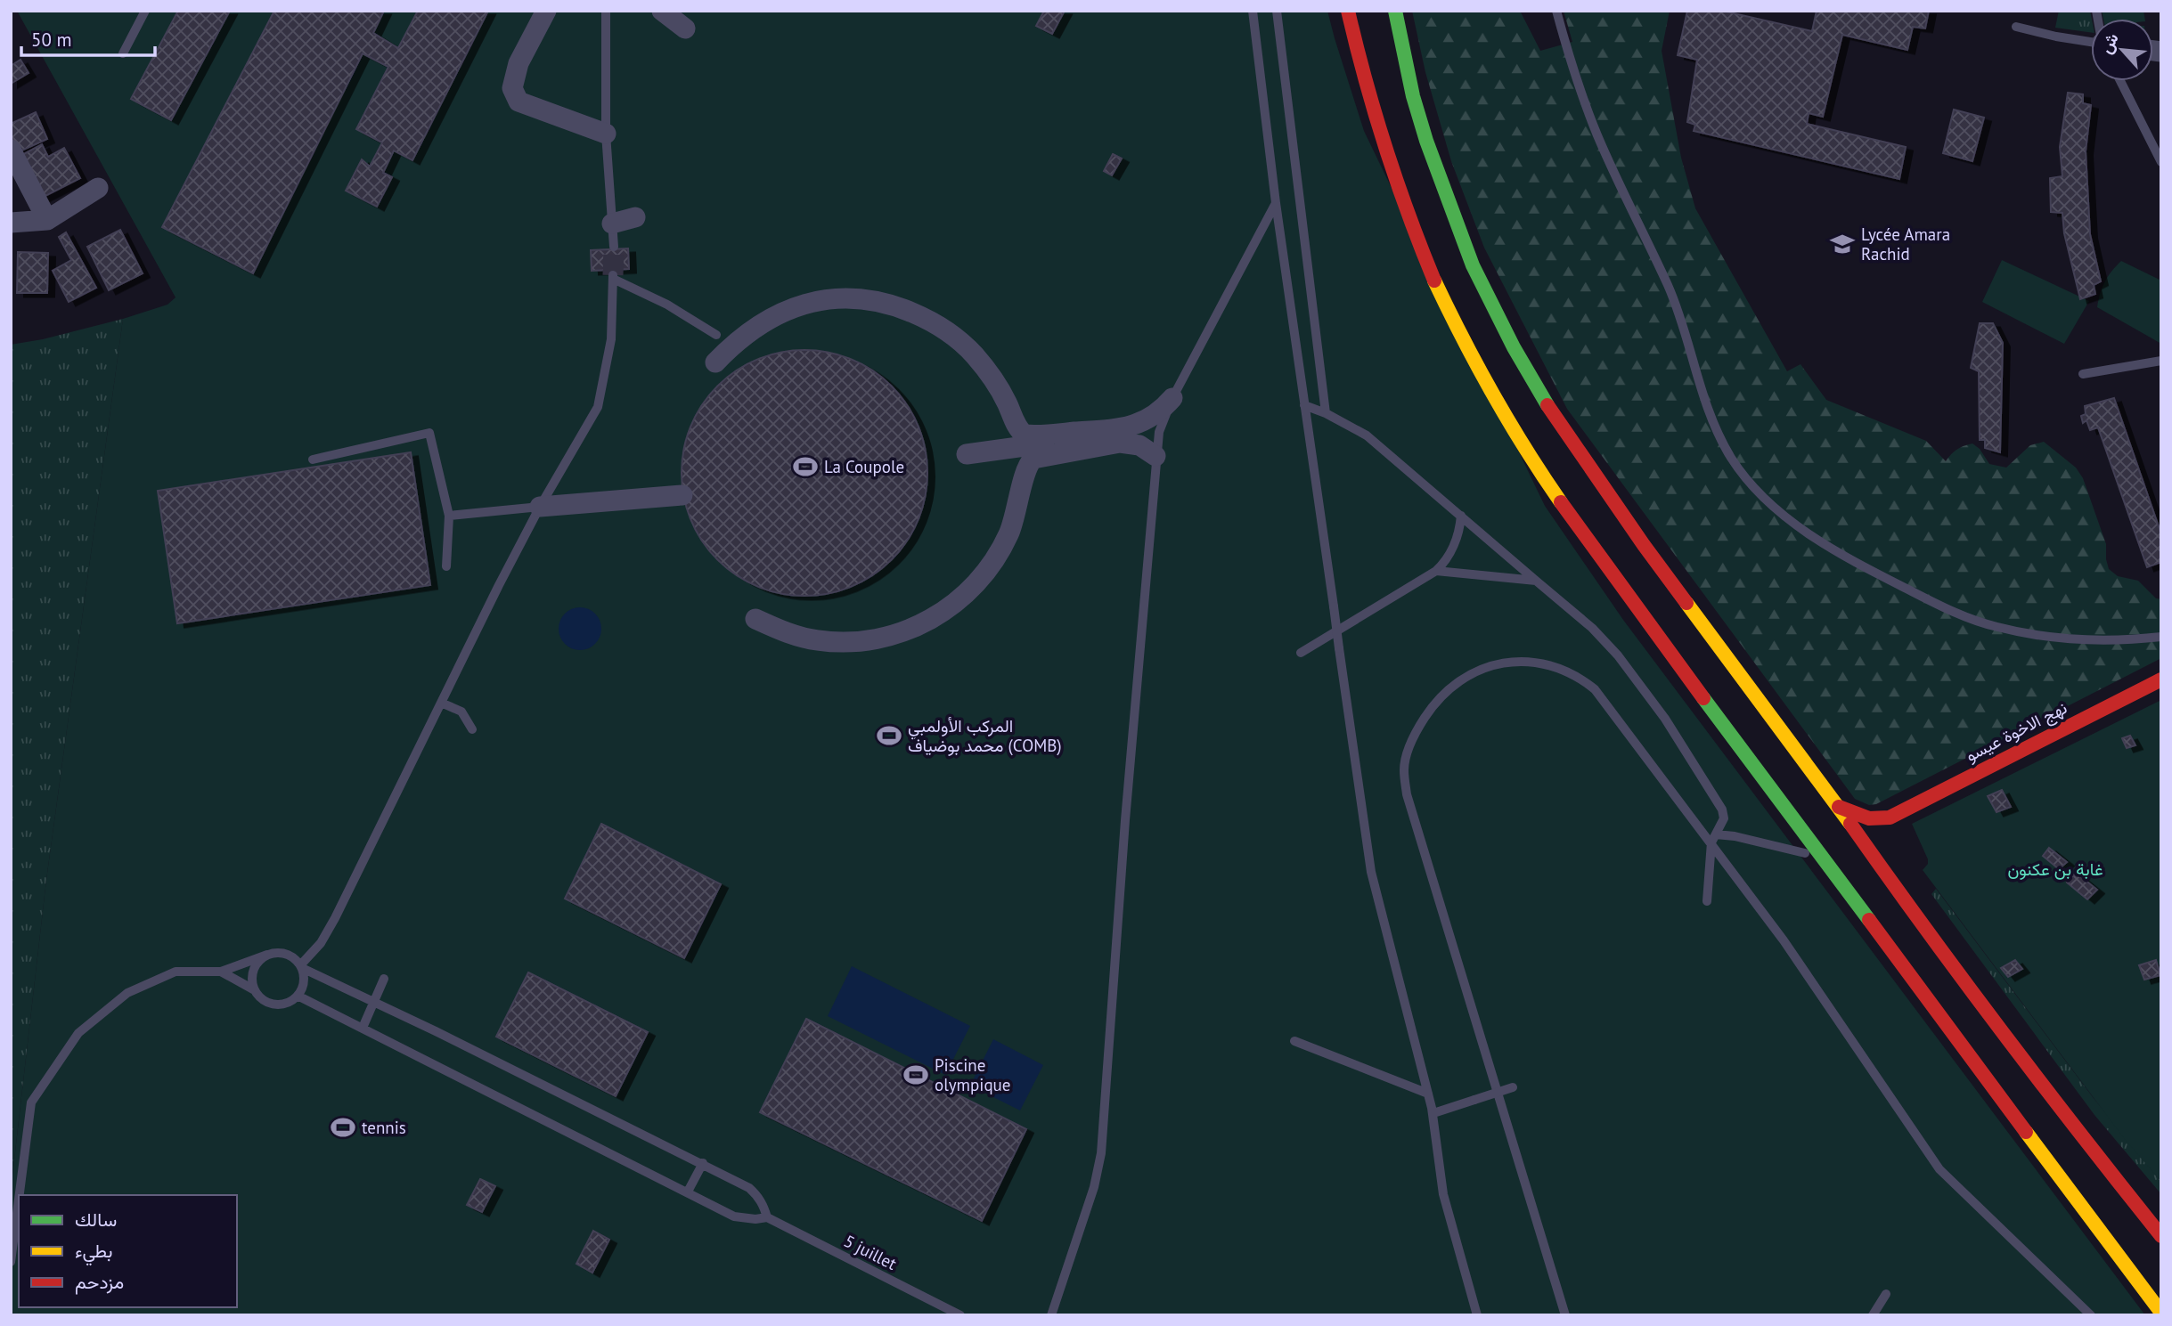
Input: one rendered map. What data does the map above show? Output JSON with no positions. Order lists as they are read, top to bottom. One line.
{"streets":{"main road":["نهج الاخوة عيسو"],"lane":["5 juillet"]},"parks":["غابة بن عكنون"],"places":{"school or university":["Lycée Amara Rachid"],"sports":["La Coupole","المركب الأولمبي محمد بوضياف (COMB)","Piscine olympique","tennis"]},"legend":["سالك","بطيء","مزدحم"],"scale_bar":"50 m","north":"top left"}
